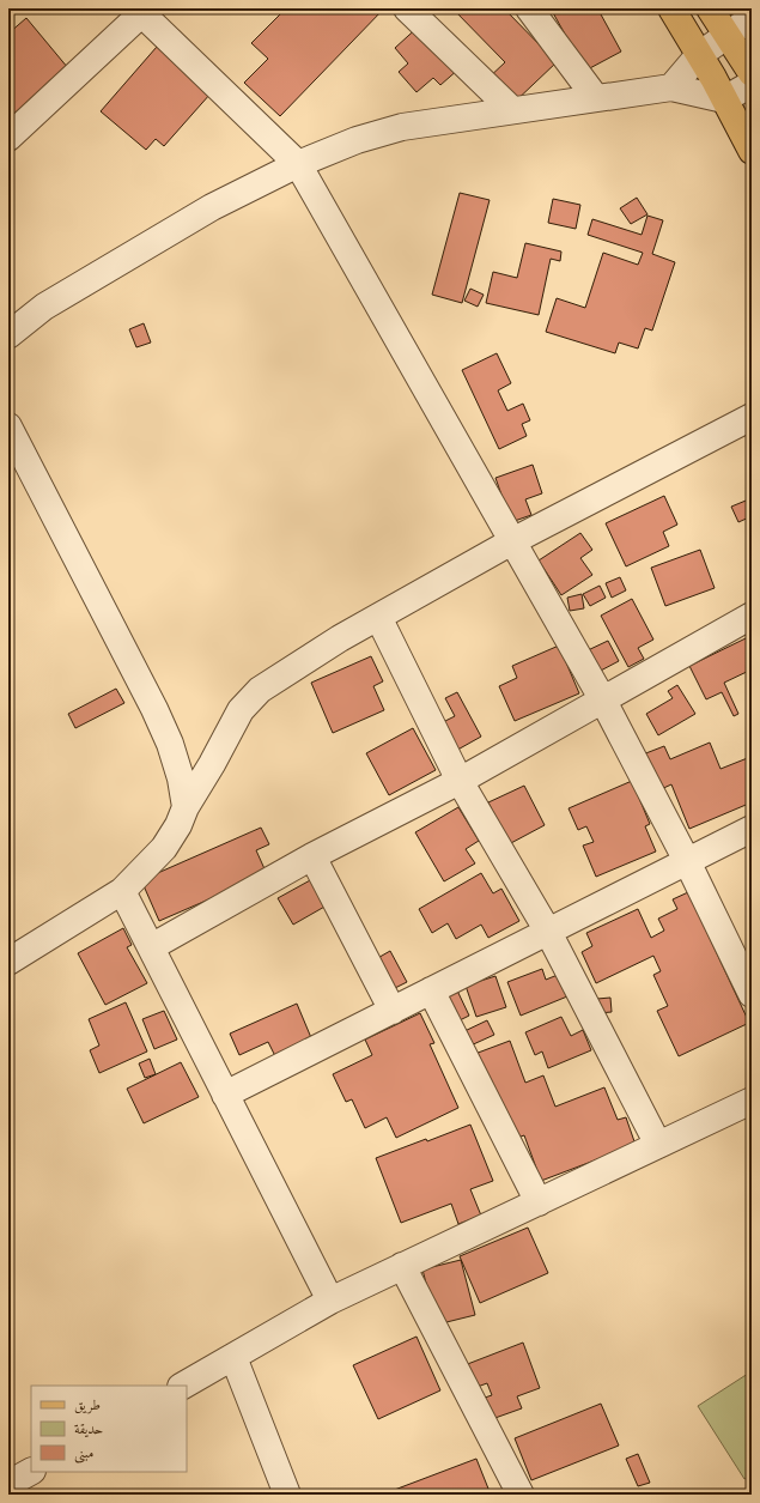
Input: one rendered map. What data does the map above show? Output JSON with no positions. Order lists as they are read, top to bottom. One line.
{"legend":["طريق","حديقة","مبنى"]}
